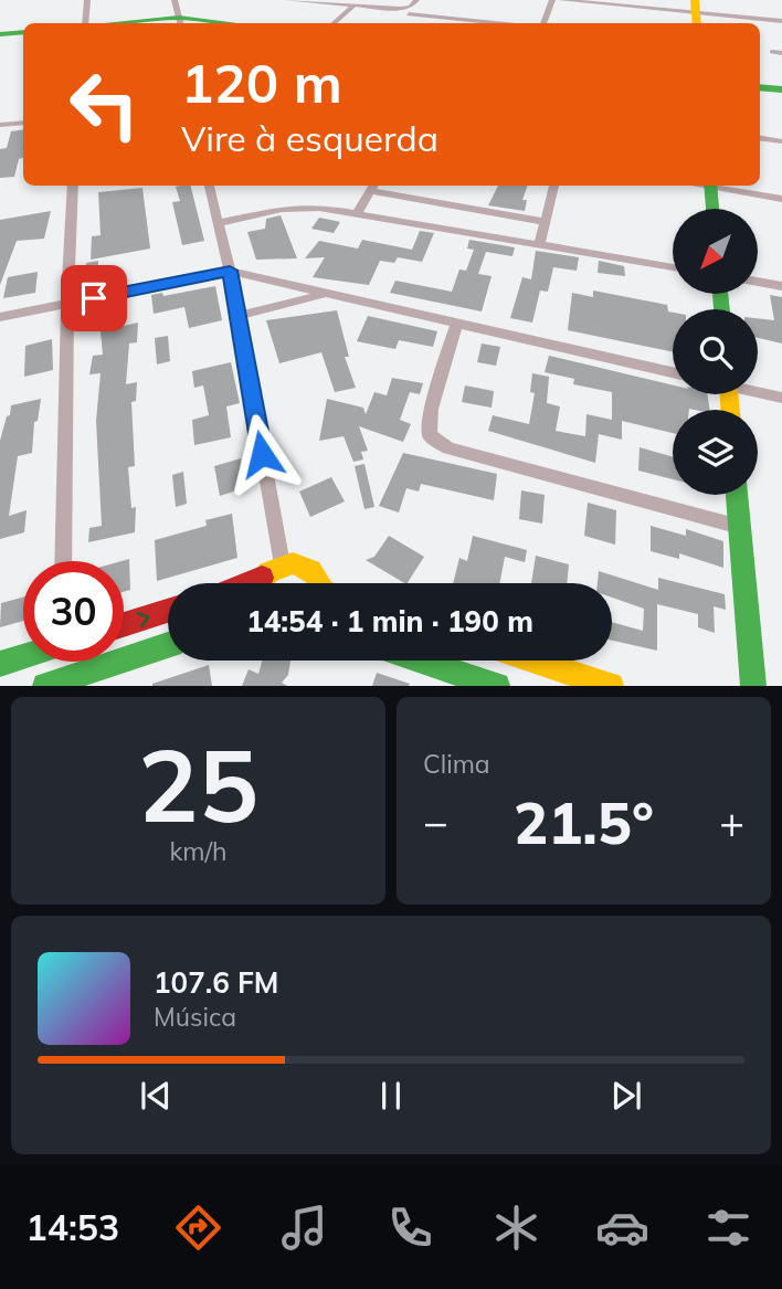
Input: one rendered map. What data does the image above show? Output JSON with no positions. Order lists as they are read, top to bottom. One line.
{"north":"bottom left","page":{"turn":["120 m","Vire à esquerda"],"limit":"30","trip":"14:54 · 1 min · 190 m","tile":[["25","km/h"],"Clima"],"heat":["−","21.5°","+"],"song":["107.6 FM","Música"],"tabs":"14:53"}}
